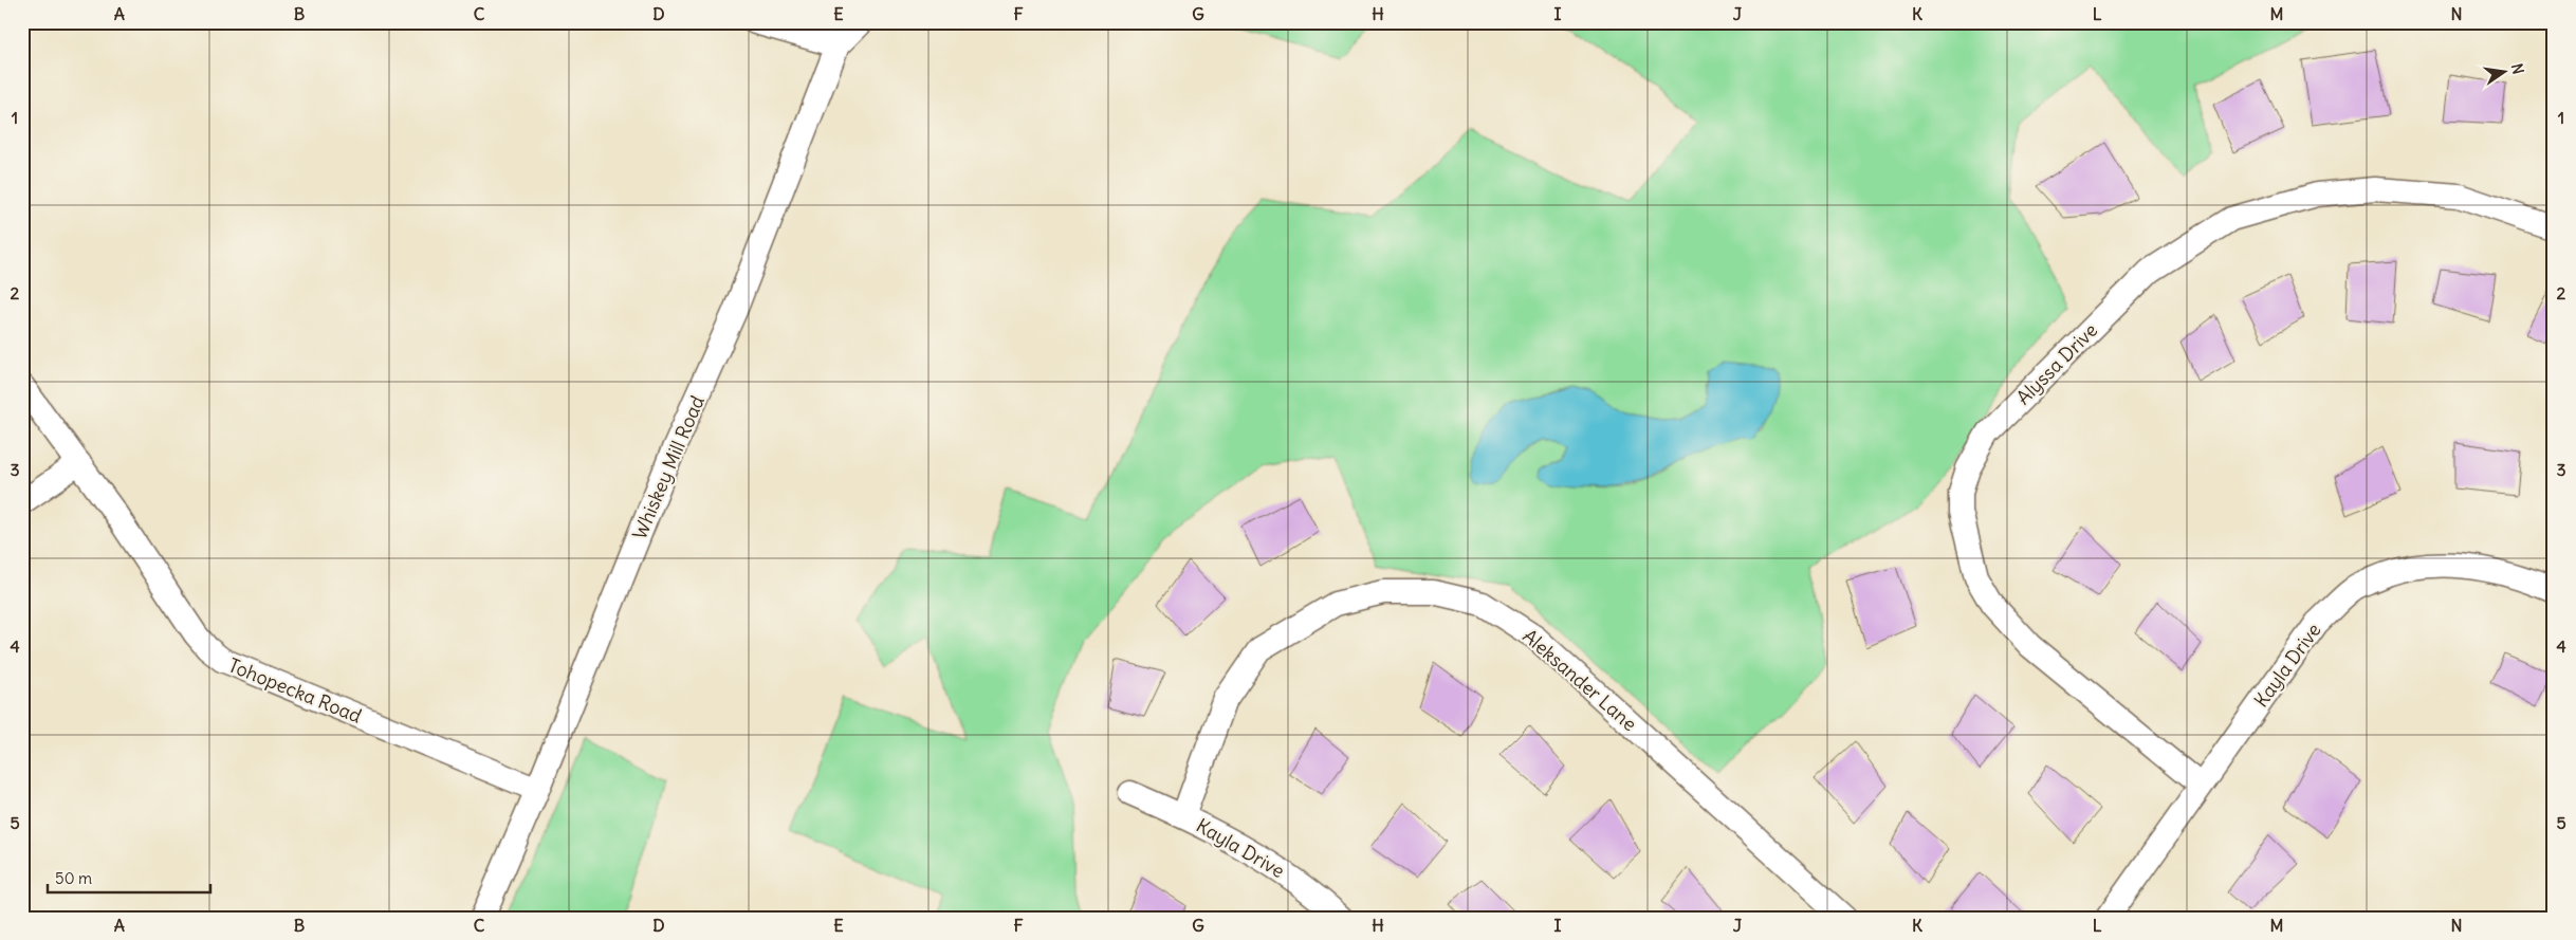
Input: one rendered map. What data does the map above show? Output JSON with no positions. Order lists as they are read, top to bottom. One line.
{"streets":{"street":["Alyssa Drive","Whiskey Mill Road","Kayla Drive","Aleksander Lane","Tohopecka Road"]},"crossings":[["Alyssa Drive","Kayla Drive"],["Whiskey Mill Road","Tohopecka Road"],["Kayla Drive","Aleksander Lane"]],"scale_bar":"50 m","north":"right","grid":{"columns":["A","B","C","D","E","F","G","H","I","J","K","L","M","N"],"rows":["1","2","3","4","5"]}}
